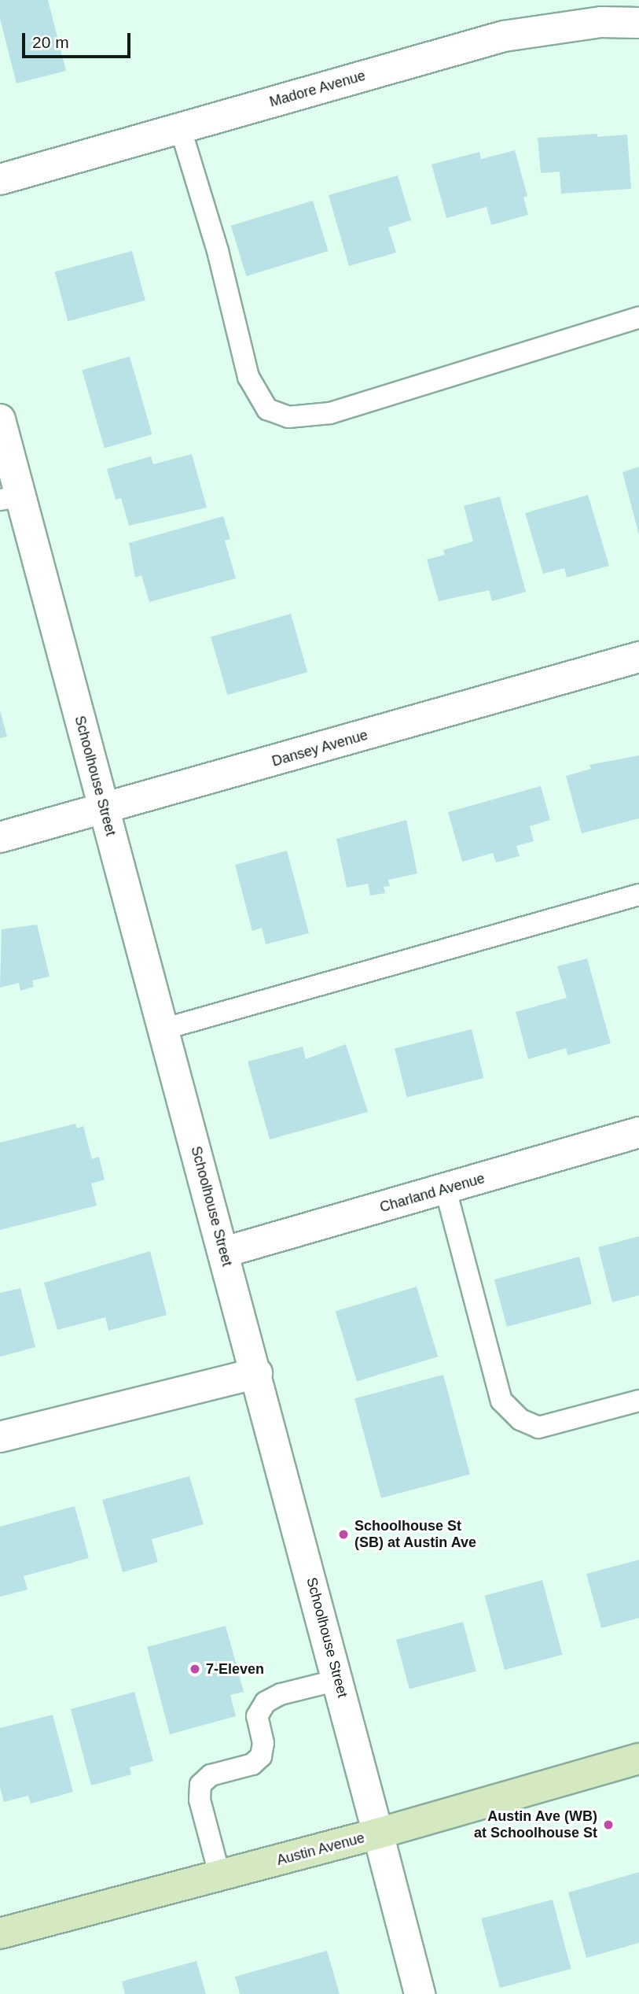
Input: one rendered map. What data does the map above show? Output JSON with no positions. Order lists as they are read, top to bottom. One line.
{"streets":{"main road":["Austin Avenue"],"street":["Madore Avenue","Dansey Avenue","Schoolhouse Street","Charland Avenue"]},"crossings":[["Dansey Avenue","Schoolhouse Street"],["Schoolhouse Street","Charland Avenue"],["Schoolhouse Street","Austin Avenue"]],"places":["Schoolhouse St (SB) at Austin Ave","7-Eleven","Austin Ave (WB) at Schoolhouse St"],"scale_bar":"20 m"}
